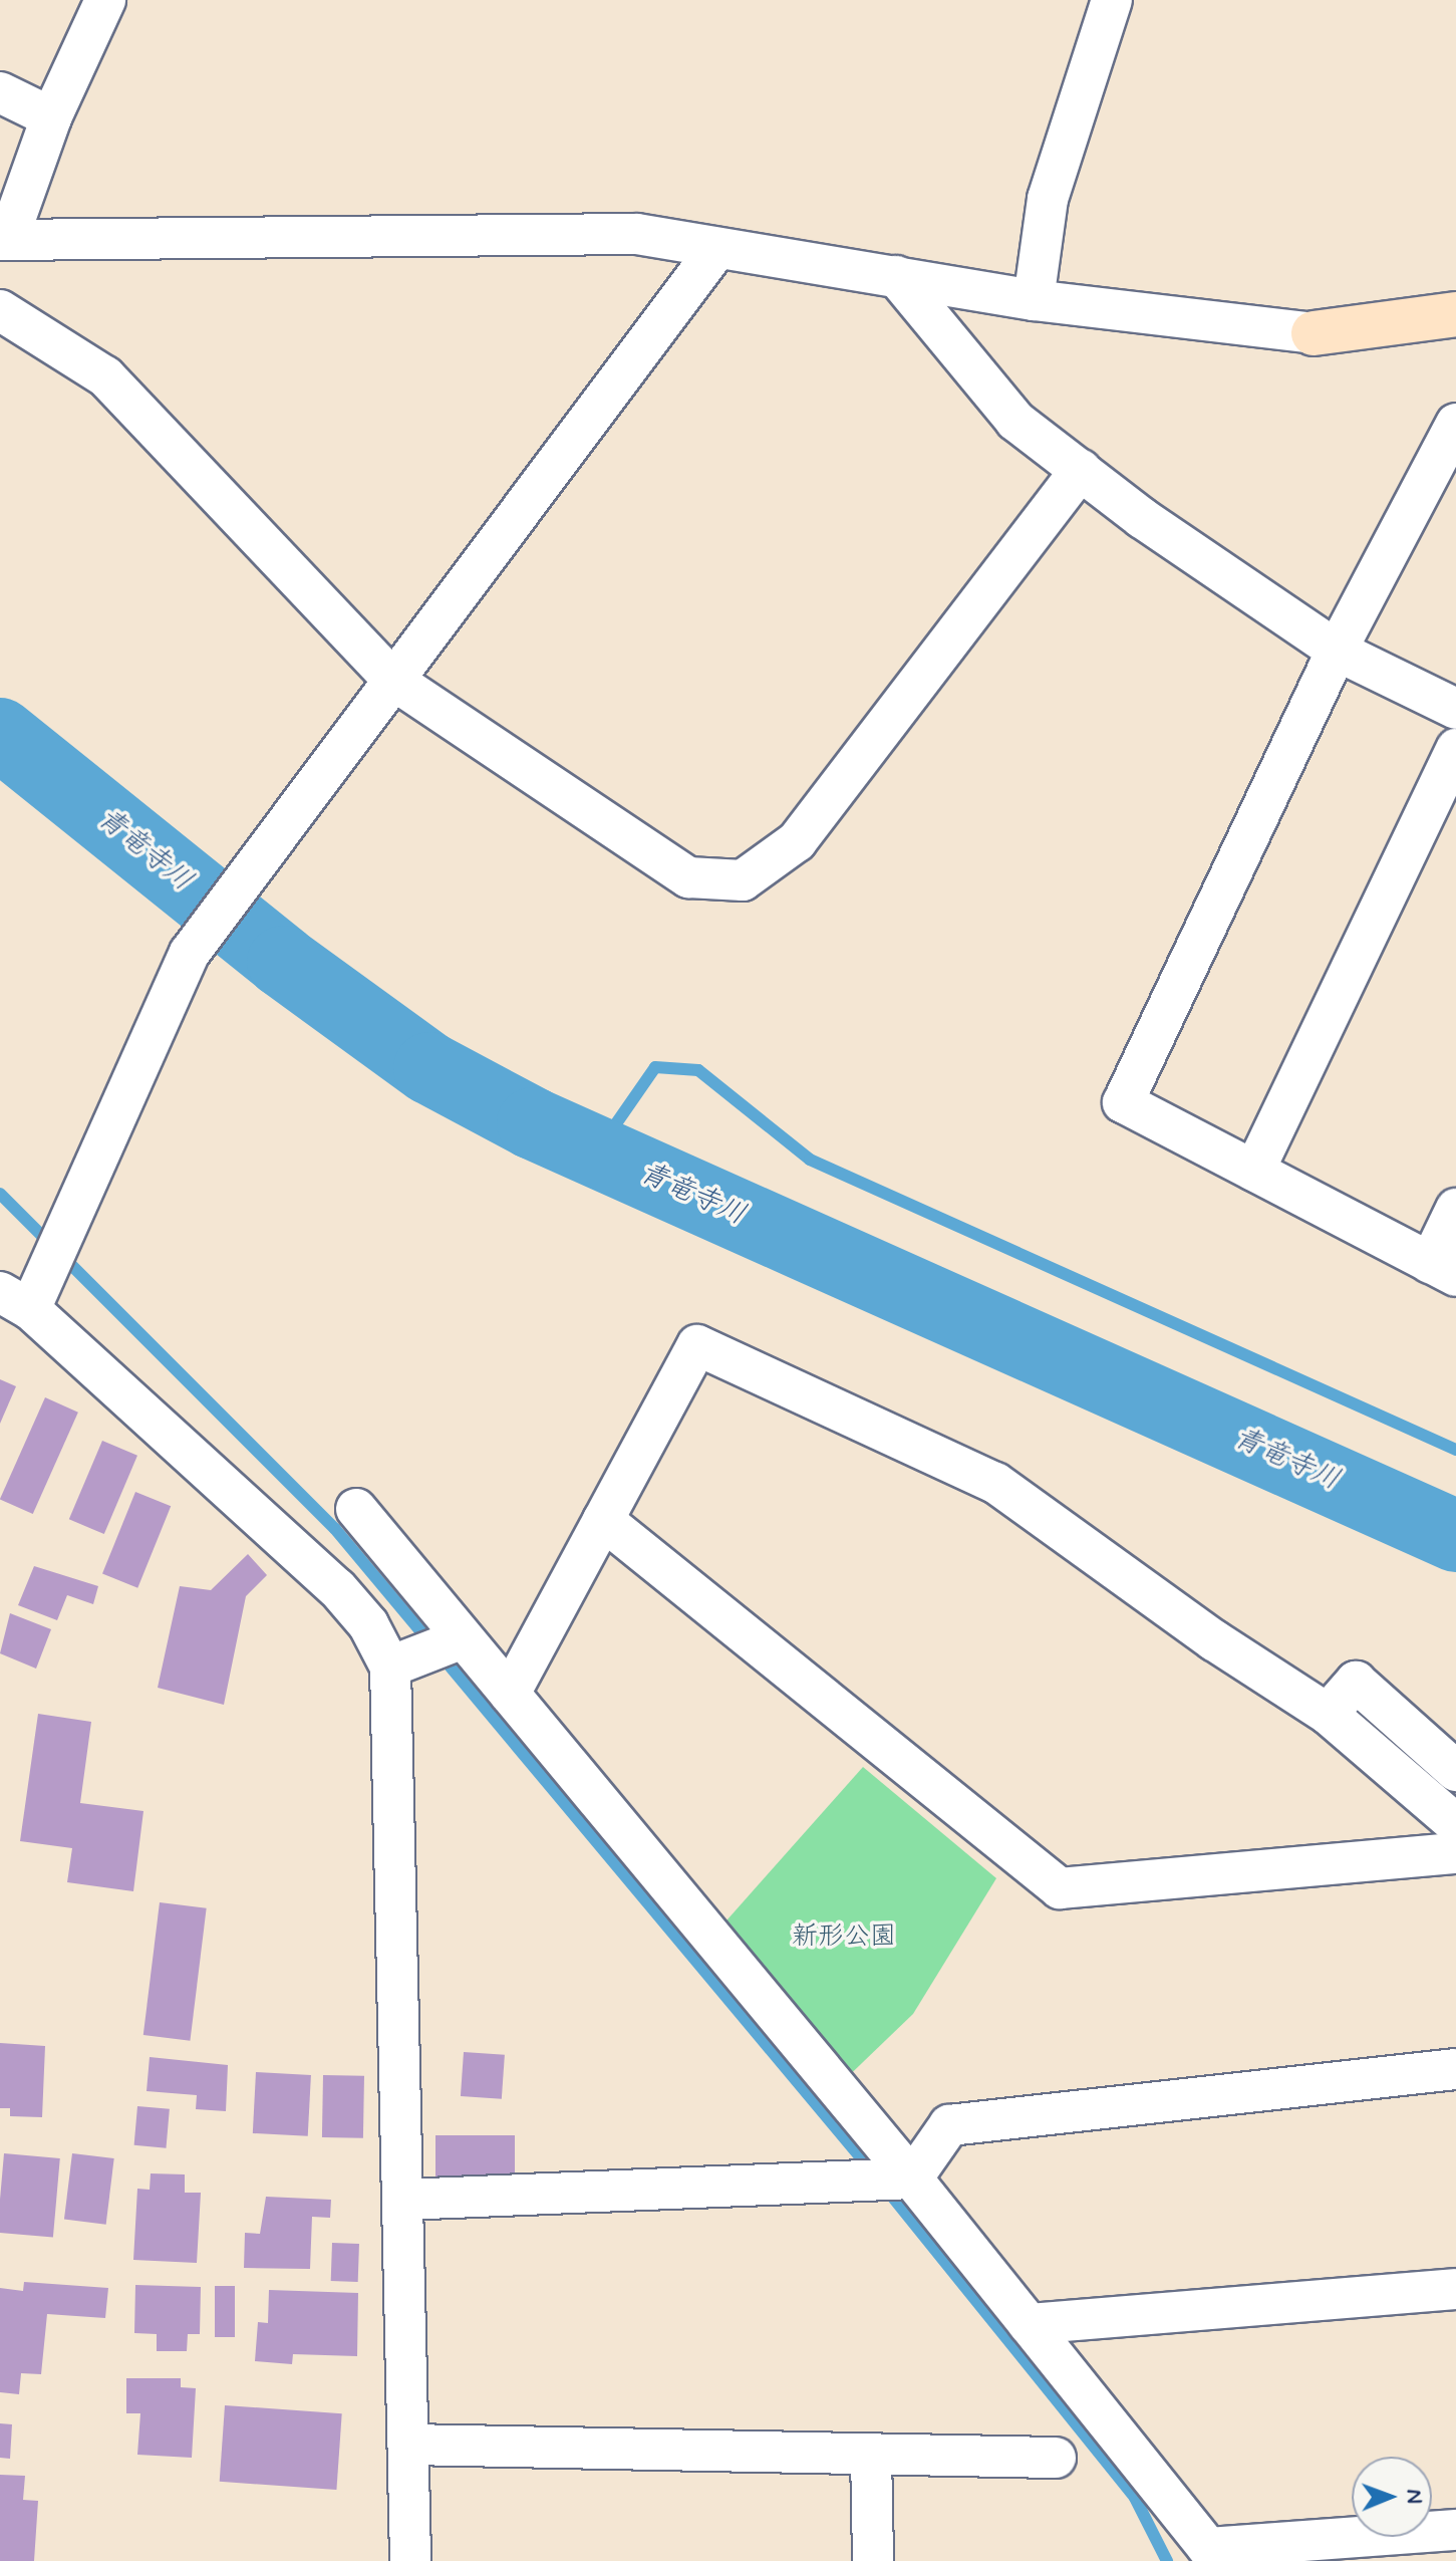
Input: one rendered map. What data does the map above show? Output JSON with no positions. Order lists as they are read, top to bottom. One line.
{"water":["青竜寺川"],"parks":["新形公園"],"north":"right"}
